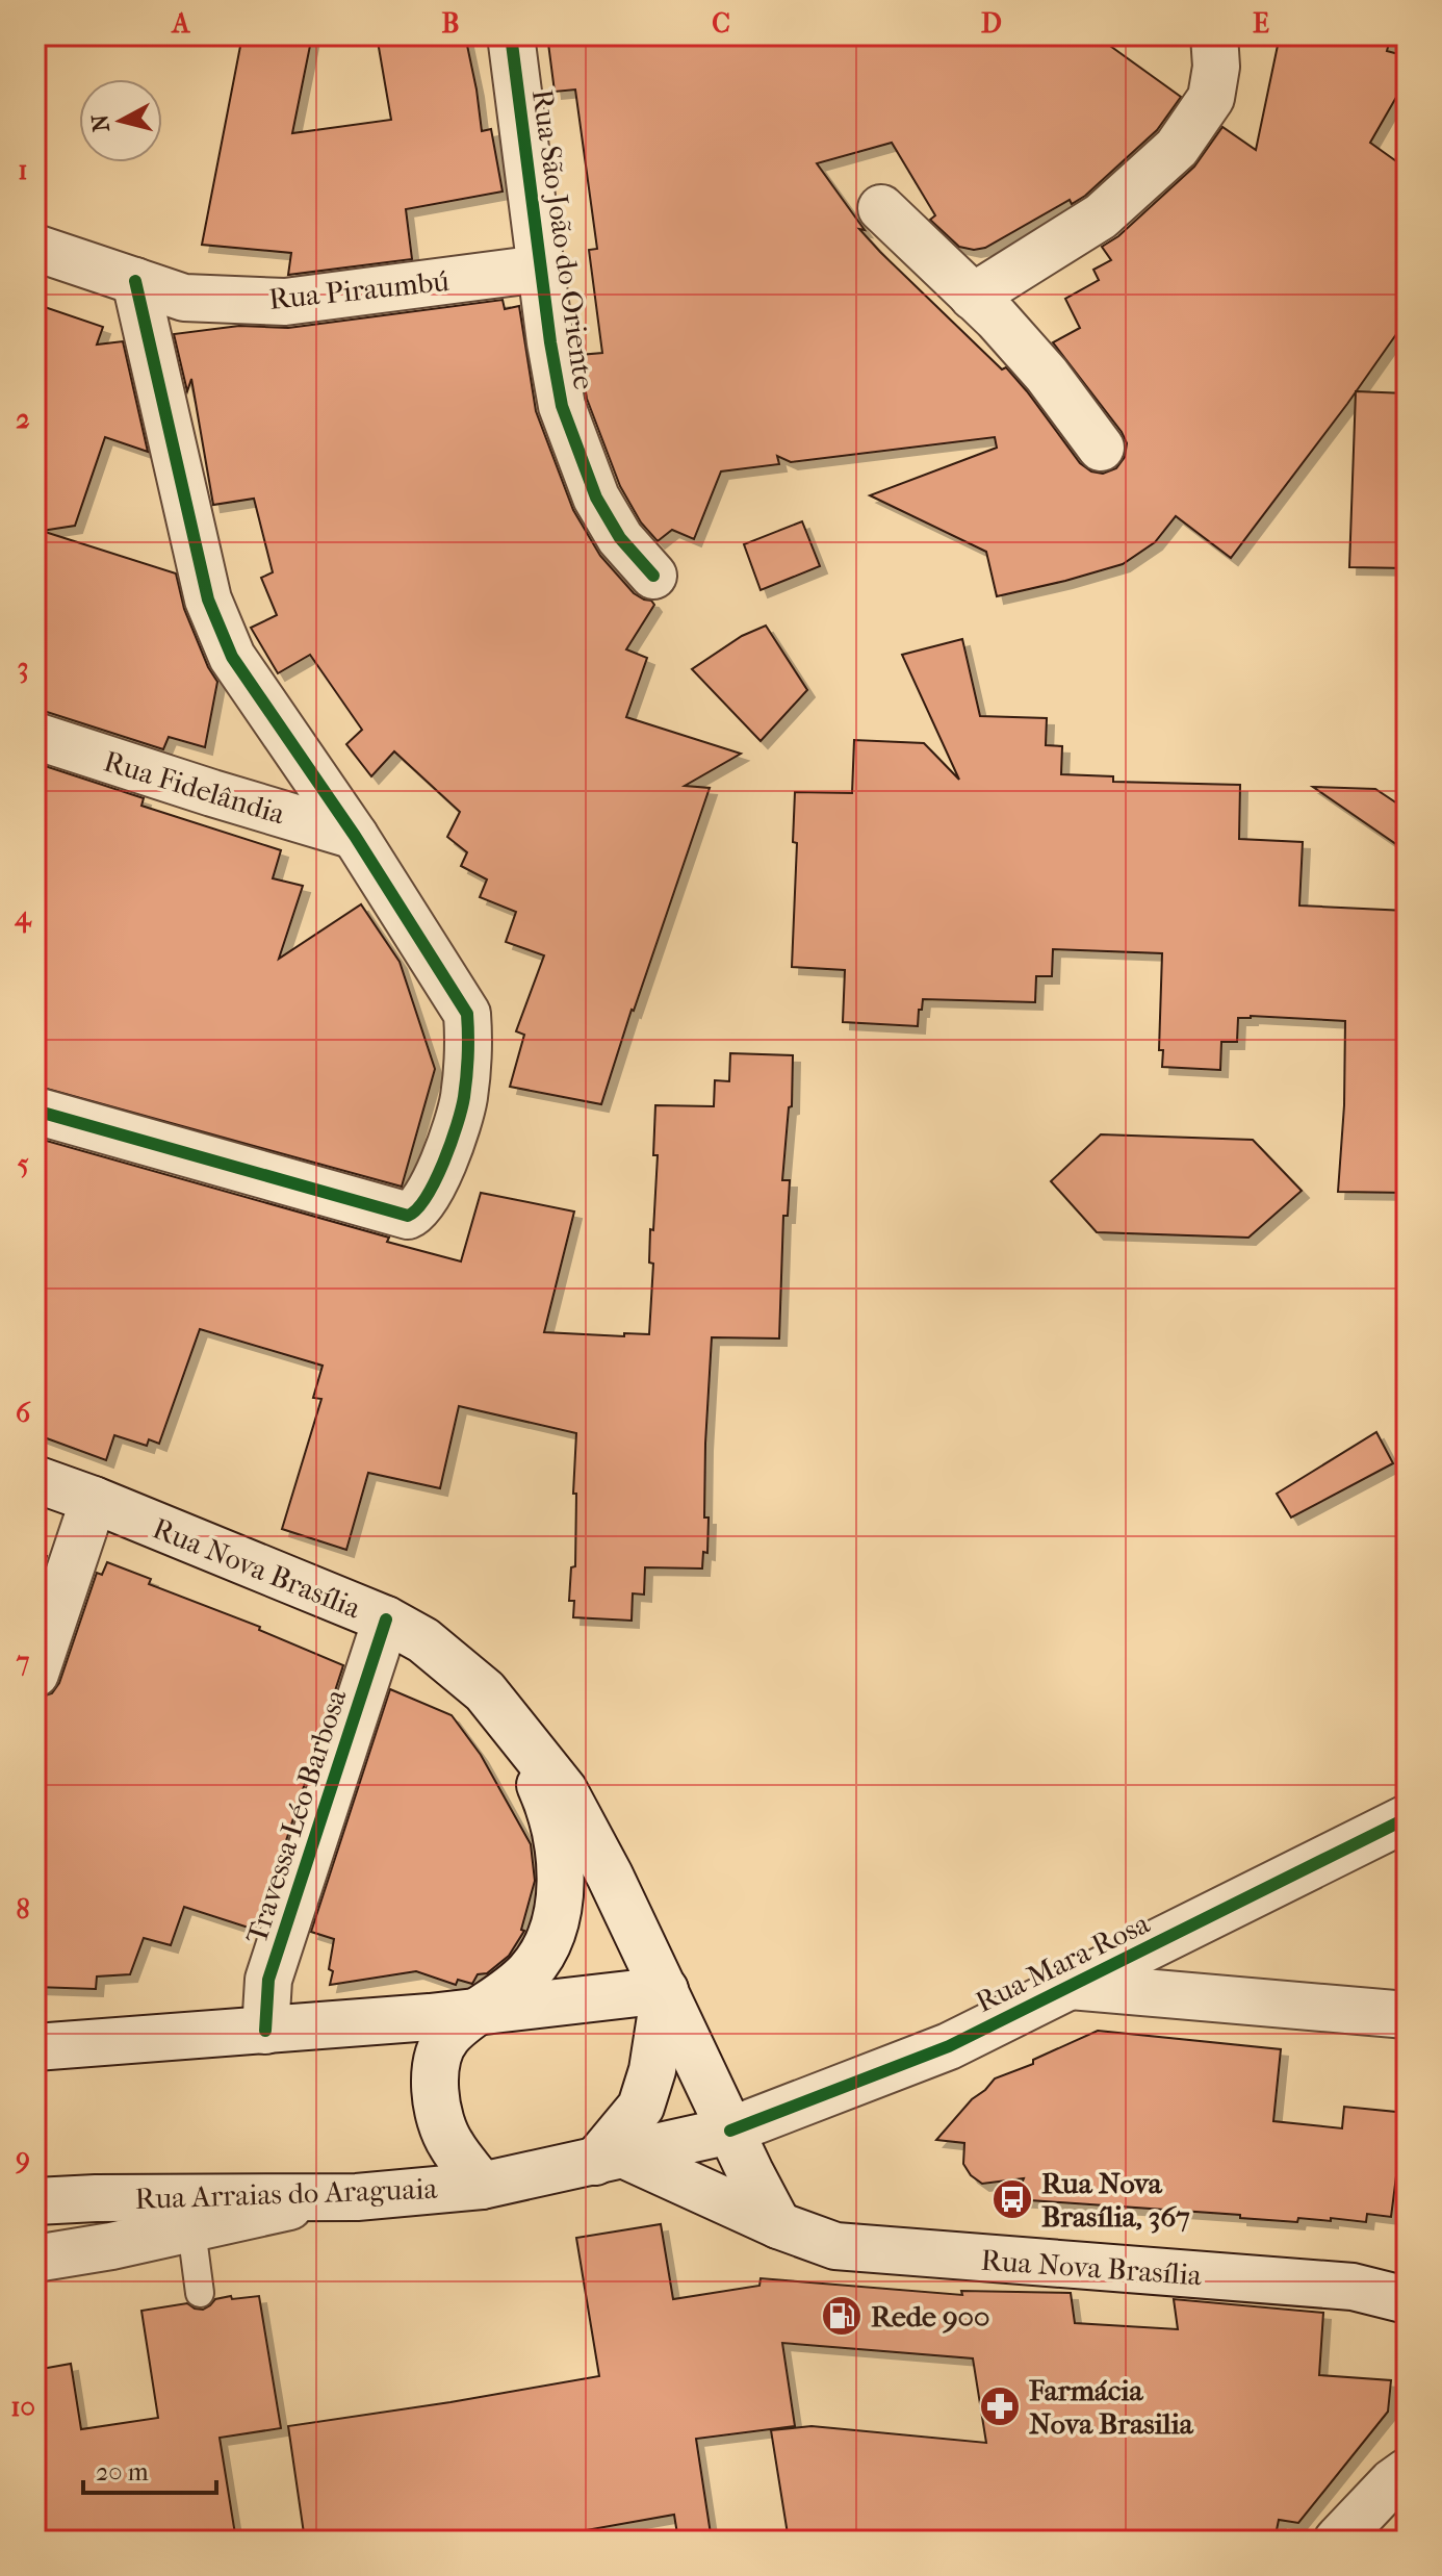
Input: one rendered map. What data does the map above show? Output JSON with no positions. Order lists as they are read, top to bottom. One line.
{"streets":{"street":["Rua São João do Oriente","Rua Piraumbú","Rua Fidelândia","Rua Nova Brasília","Travessa Léo Barbosa","Rua Mara Rosa","Rua Arraias do Araguaia"]},"crossings":[["Rua São João do Oriente","Rua Piraumbú"],["Rua Nova Brasília","Travessa Léo Barbosa"],["Rua Nova Brasília","Rua Mara Rosa"],["Rua Nova Brasília","Rua Arraias do Araguaia"],["Rua Mara Rosa","Rua Arraias do Araguaia"]],"places":{"bus stop":["Rua Nova Brasília, 367"],"fuel station":["Rede 900"],"pharmacy":["Farmácia Nova Brasilia"]},"scale_bar":"20 m","north":"left","grid":{"columns":["A","B","C","D","E"],"rows":["1","2","3","4","5","6","7","8","9","10"]}}
